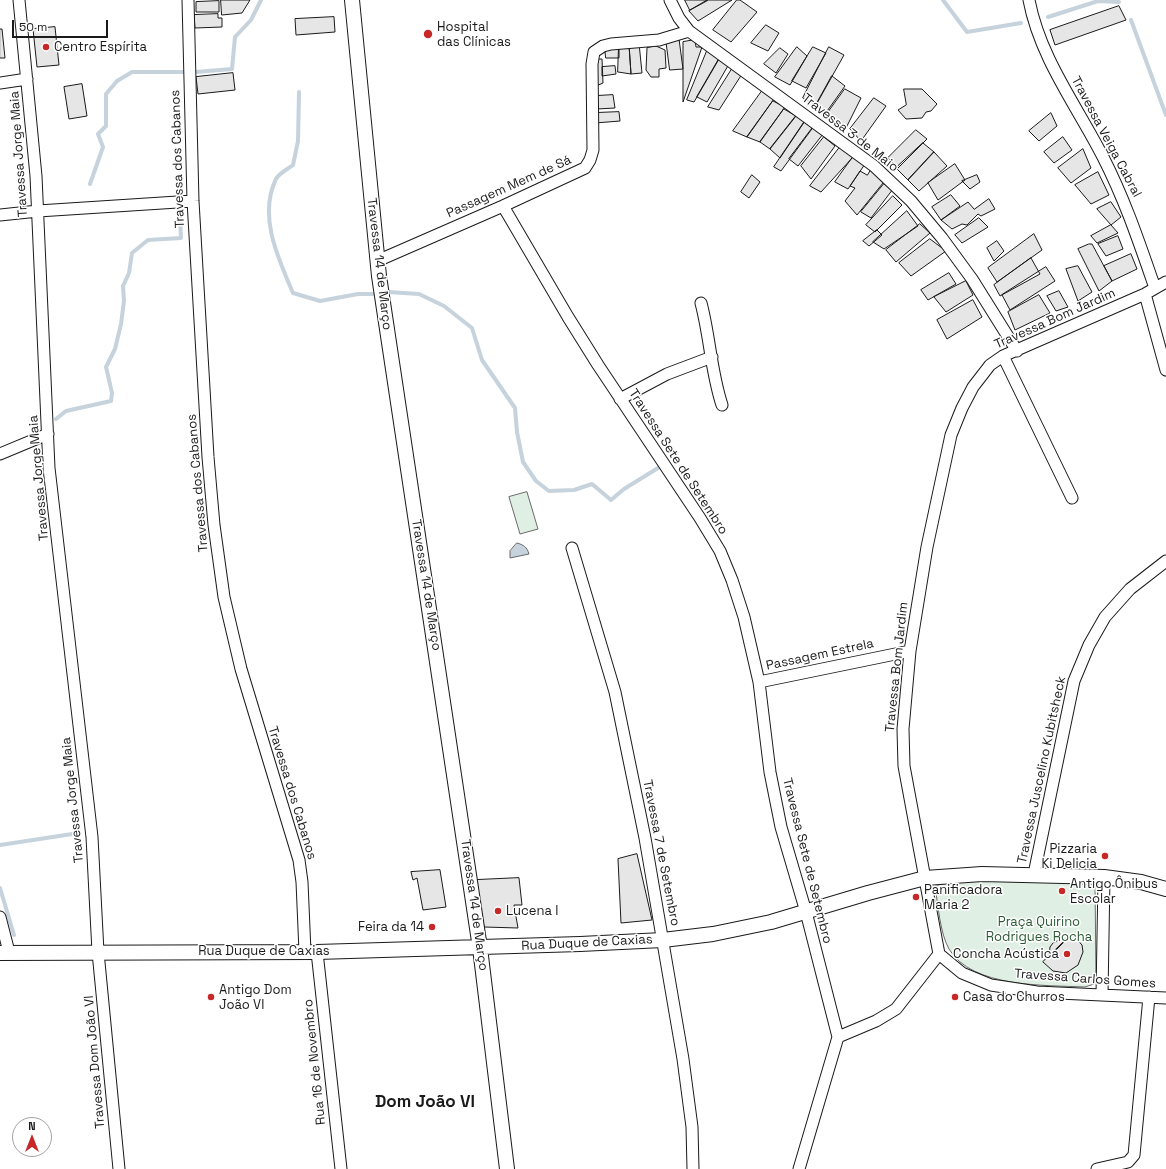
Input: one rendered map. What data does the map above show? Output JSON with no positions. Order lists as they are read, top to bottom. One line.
{"streets":{"street":["Travessa 3 de Maio","Travessa Veiga Cabral","Travessa Jorge Maia","Travessa dos Cabanos","Passagem Mem de Sá","Travessa 14 de Março","Travessa Bom Jardim","Travessa Sete de Setembro","Passagem Estrela","Travessa Juscelino Kubitsheck","Travessa 7 de Setembro","Rua Duque de Caxias","Travessa Carlos Gomes","Travessa Dom João VI","Rua 16 de Novembro"]},"crossings":[["Travessa 3 de Maio","Passagem Mem de Sá"],["Travessa 3 de Maio","Travessa Bom Jardim"],["Travessa Veiga Cabral","Travessa Bom Jardim"],["Travessa Jorge Maia","Rua Duque de Caxias"],["Travessa Jorge Maia","Travessa Dom João VI"],["Travessa dos Cabanos","Rua Duque de Caxias"],["Travessa dos Cabanos","Rua 16 de Novembro"],["Passagem Mem de Sá","Travessa 14 de Março"],["Passagem Mem de Sá","Travessa Sete de Setembro"],["Travessa 14 de Março","Rua Duque de Caxias"],["Travessa Bom Jardim","Passagem Estrela"],["Travessa Bom Jardim","Rua Duque de Caxias"],["Travessa Bom Jardim","Travessa Carlos Gomes"],["Travessa Sete de Setembro","Passagem Estrela"],["Travessa Sete de Setembro","Rua Duque de Caxias"],["Travessa Juscelino Kubitsheck","Rua Duque de Caxias"],["Travessa 7 de Setembro","Rua Duque de Caxias"],["Rua Duque de Caxias","Travessa Dom João VI"],["Rua Duque de Caxias","Rua 16 de Novembro"]],"districts":["Dom João VI"],"parks":["Praça Quirino Rodrigues Rocha"],"places":["Hospital das Clínicas","Centro Espírita","Pizzaria Ki Delicia","Antigo Ônibus Escolar","Panificadora Maria 2","Lucena I","Feira da 14","Concha Acústica","Antigo Dom João VI","Casa do Churros"],"scale_bar":"50 m","north":"top"}
